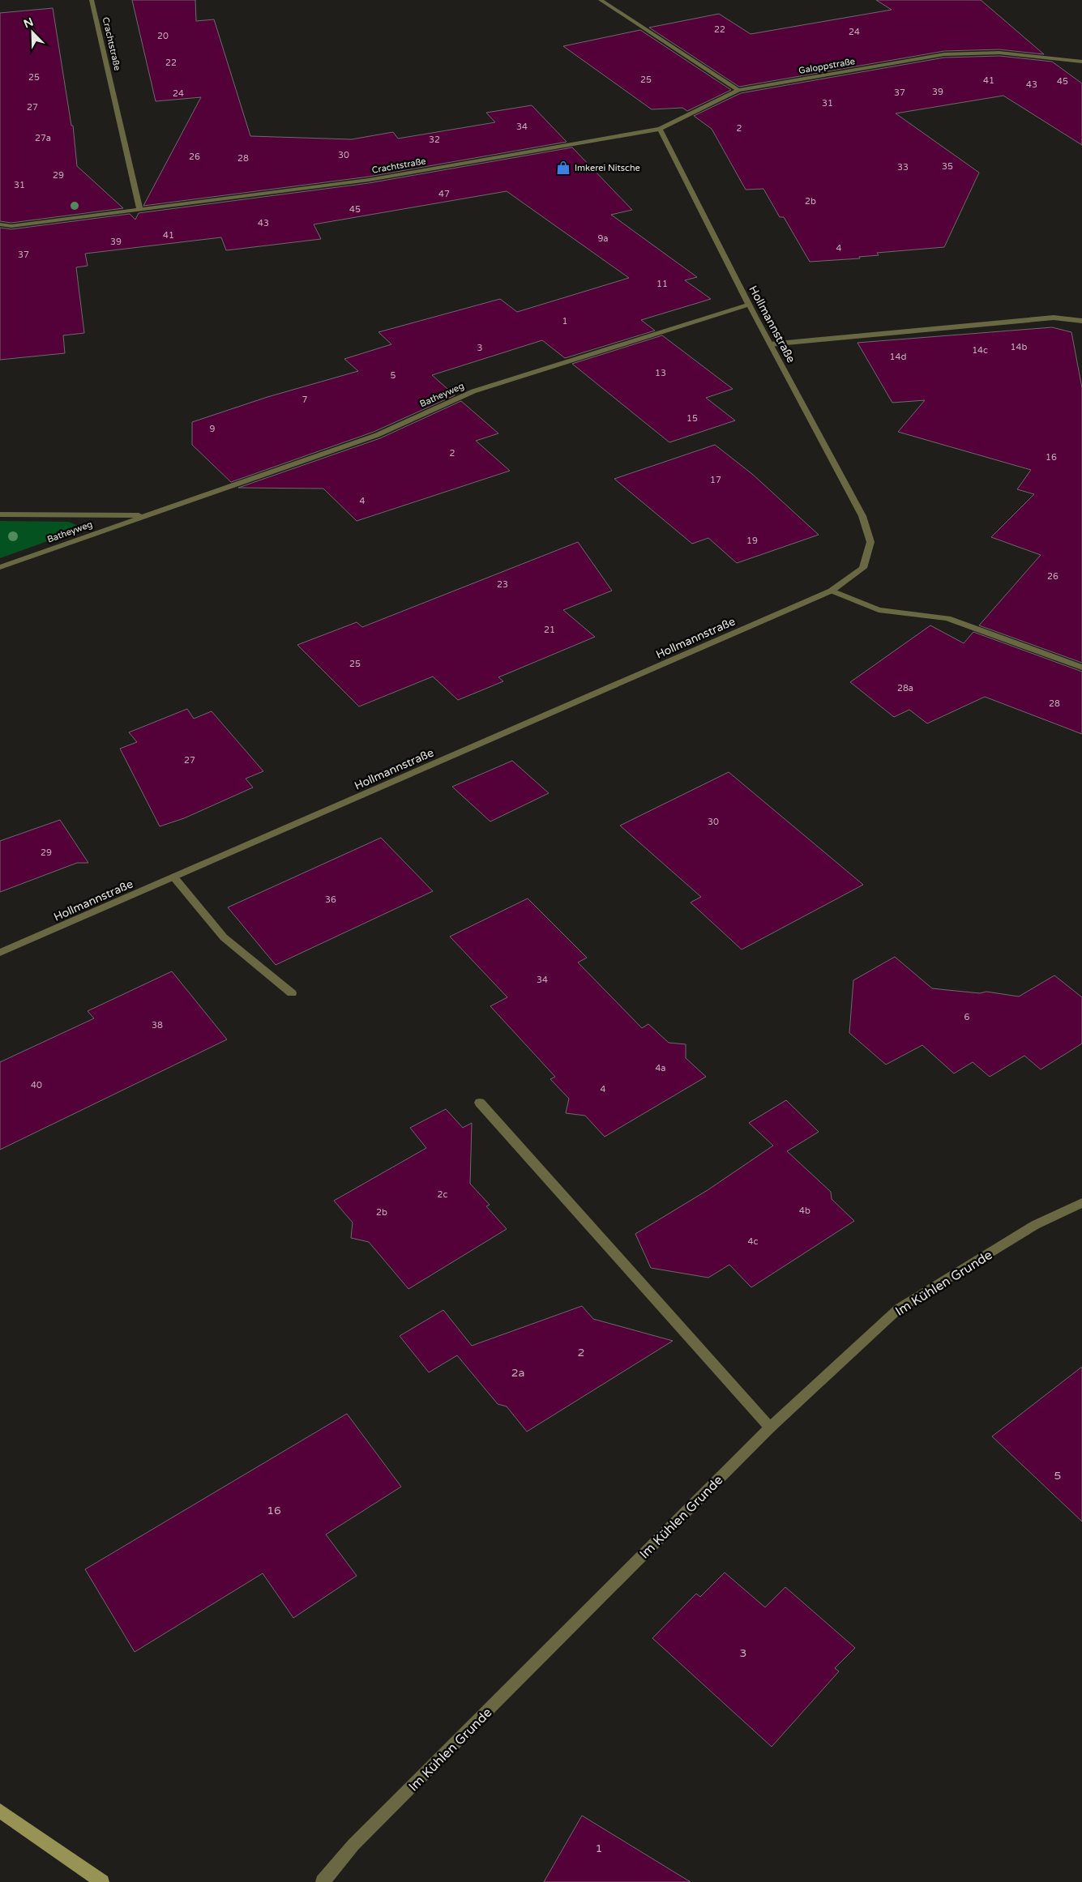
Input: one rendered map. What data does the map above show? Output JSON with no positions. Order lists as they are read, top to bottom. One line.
{"streets":{"street":["Crachtstraße","Galoppstraße","Hollmannstraße","Batheyweg","Im Kühlen Grunde"]},"crossings":[["Crachtstraße","Hollmannstraße"],["Hollmannstraße","Batheyweg"]],"places":{"shop":["Imkerei Nitsche"]},"house_numbers":["22","24","20","22","25","25","41","45","43","39","37","24","31","27","34","2","27a","32","30","26","28","35","33","29","31","47","2b","45","43","41","9a","39","4","37","11","1","14b","3","14c","14d","13","5","7","15","9","2","16","17","4","19","26","23","21","25","28a","28","27","30","29","36","34","6","38","4a","40","4","2c","4b","2b","4c","2","2a","5","16","3","1"],"north":"top left"}
